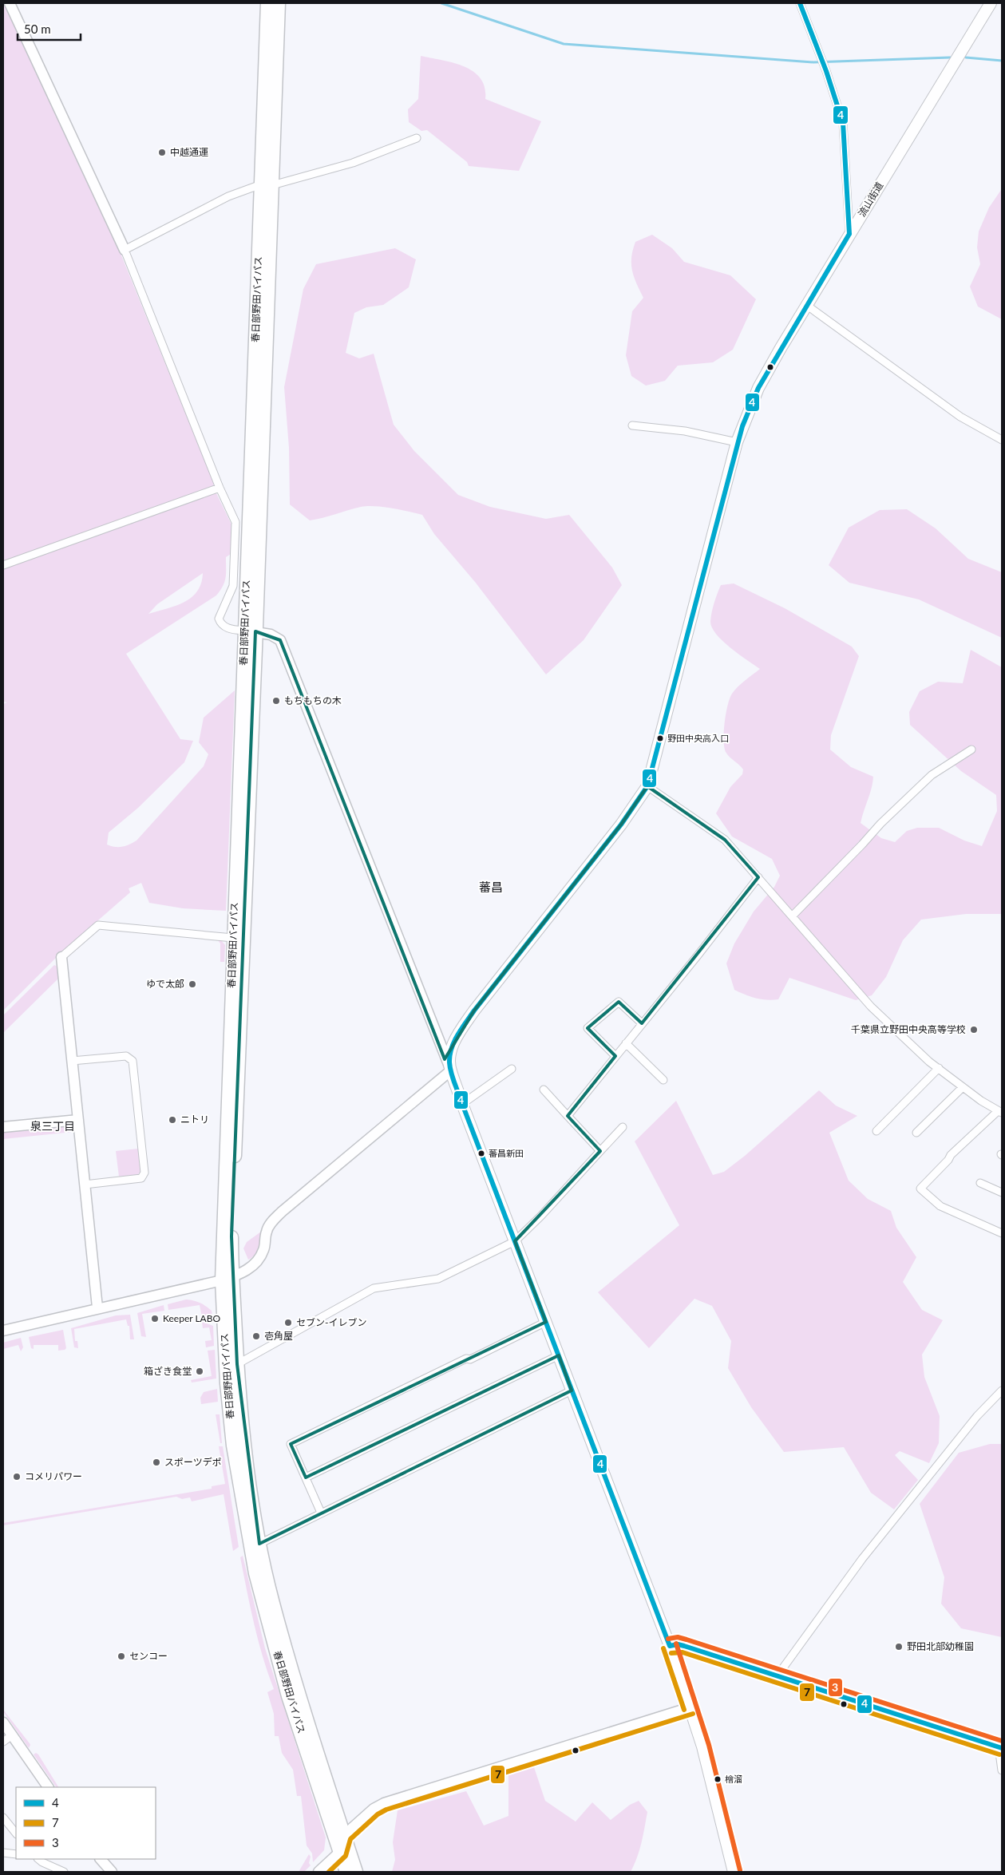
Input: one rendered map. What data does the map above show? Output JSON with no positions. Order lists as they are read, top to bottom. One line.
{"streets":{"highway":["春日部野田バイパス"],"main road":["流山街道"]},"districts":["蕃昌","泉三丁目"],"places":["中越通運","もちもちの木","野田中央高入口","ゆで太郎","千葉県立野田中央高等学校","ニトリ","蕃昌新田","Keeper LABO","セブン-イレブン","壱角屋","箱ざき食堂","スポーツデポ","コメリパワー","野田北部幼稚園","センコー","檜溜"],"lines":["transit line 4","transit line 3","transit line 7"],"legend":["4","7","3"],"scale_bar":"50 m"}
